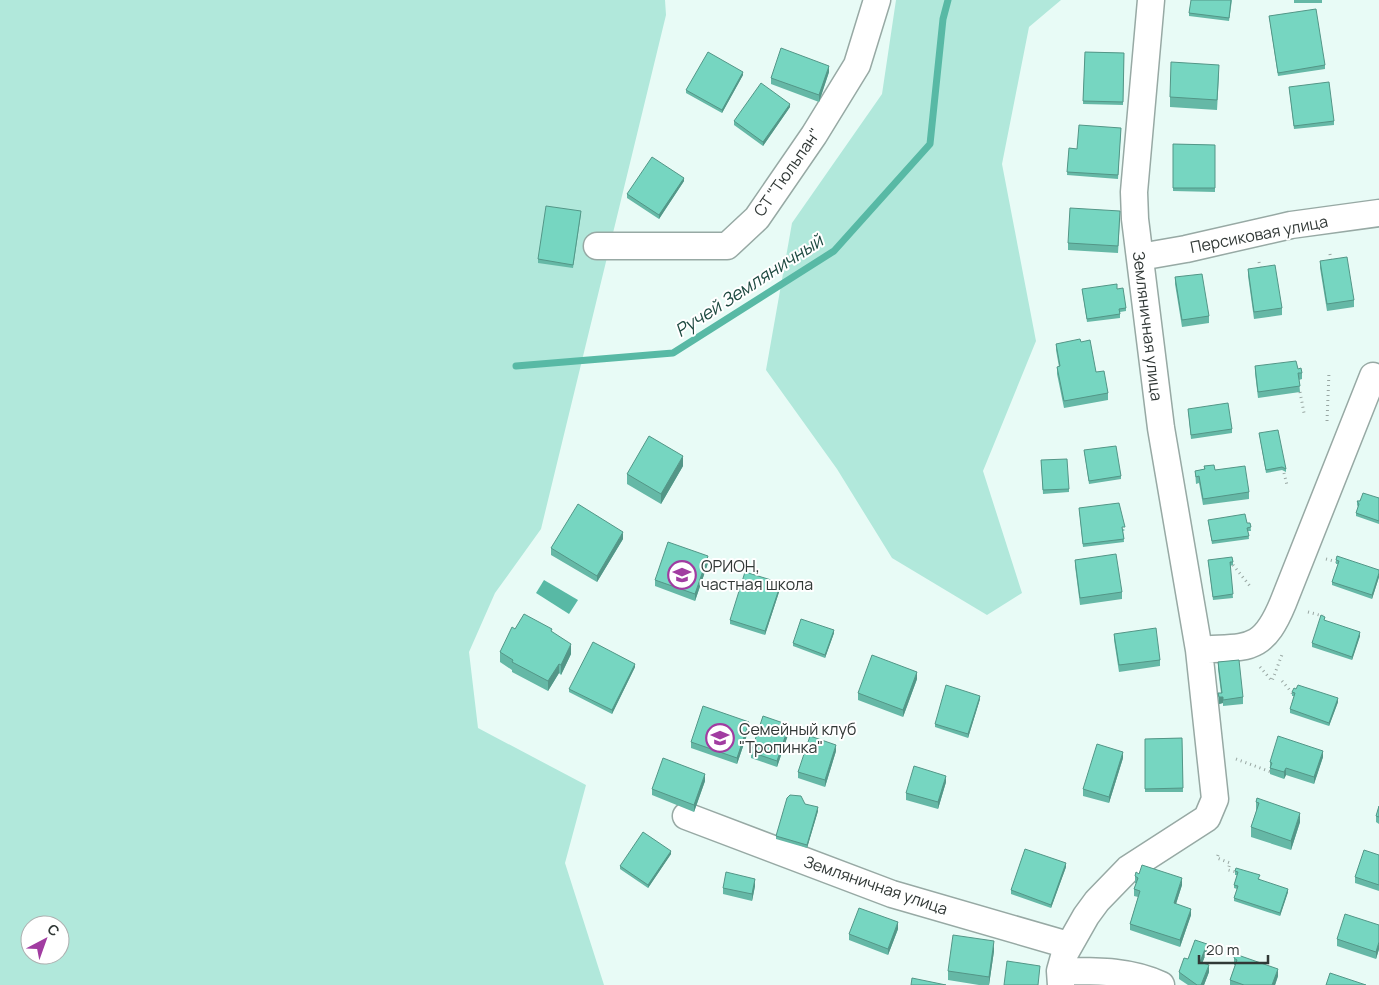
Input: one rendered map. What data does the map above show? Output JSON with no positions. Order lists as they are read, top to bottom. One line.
{"streets":{"street":["СТ \"Тюльпан\"","Персиковая улица","Земляничная улица"]},"crossings":[["Персиковая улица","Земляничная улица"]],"water":["Ручей Земляничный"],"places":{"school or university":["ОРИОН, частная школа","Семейный клуб \"Тропинка\""]},"scale_bar":"20 m","north":"top right"}
